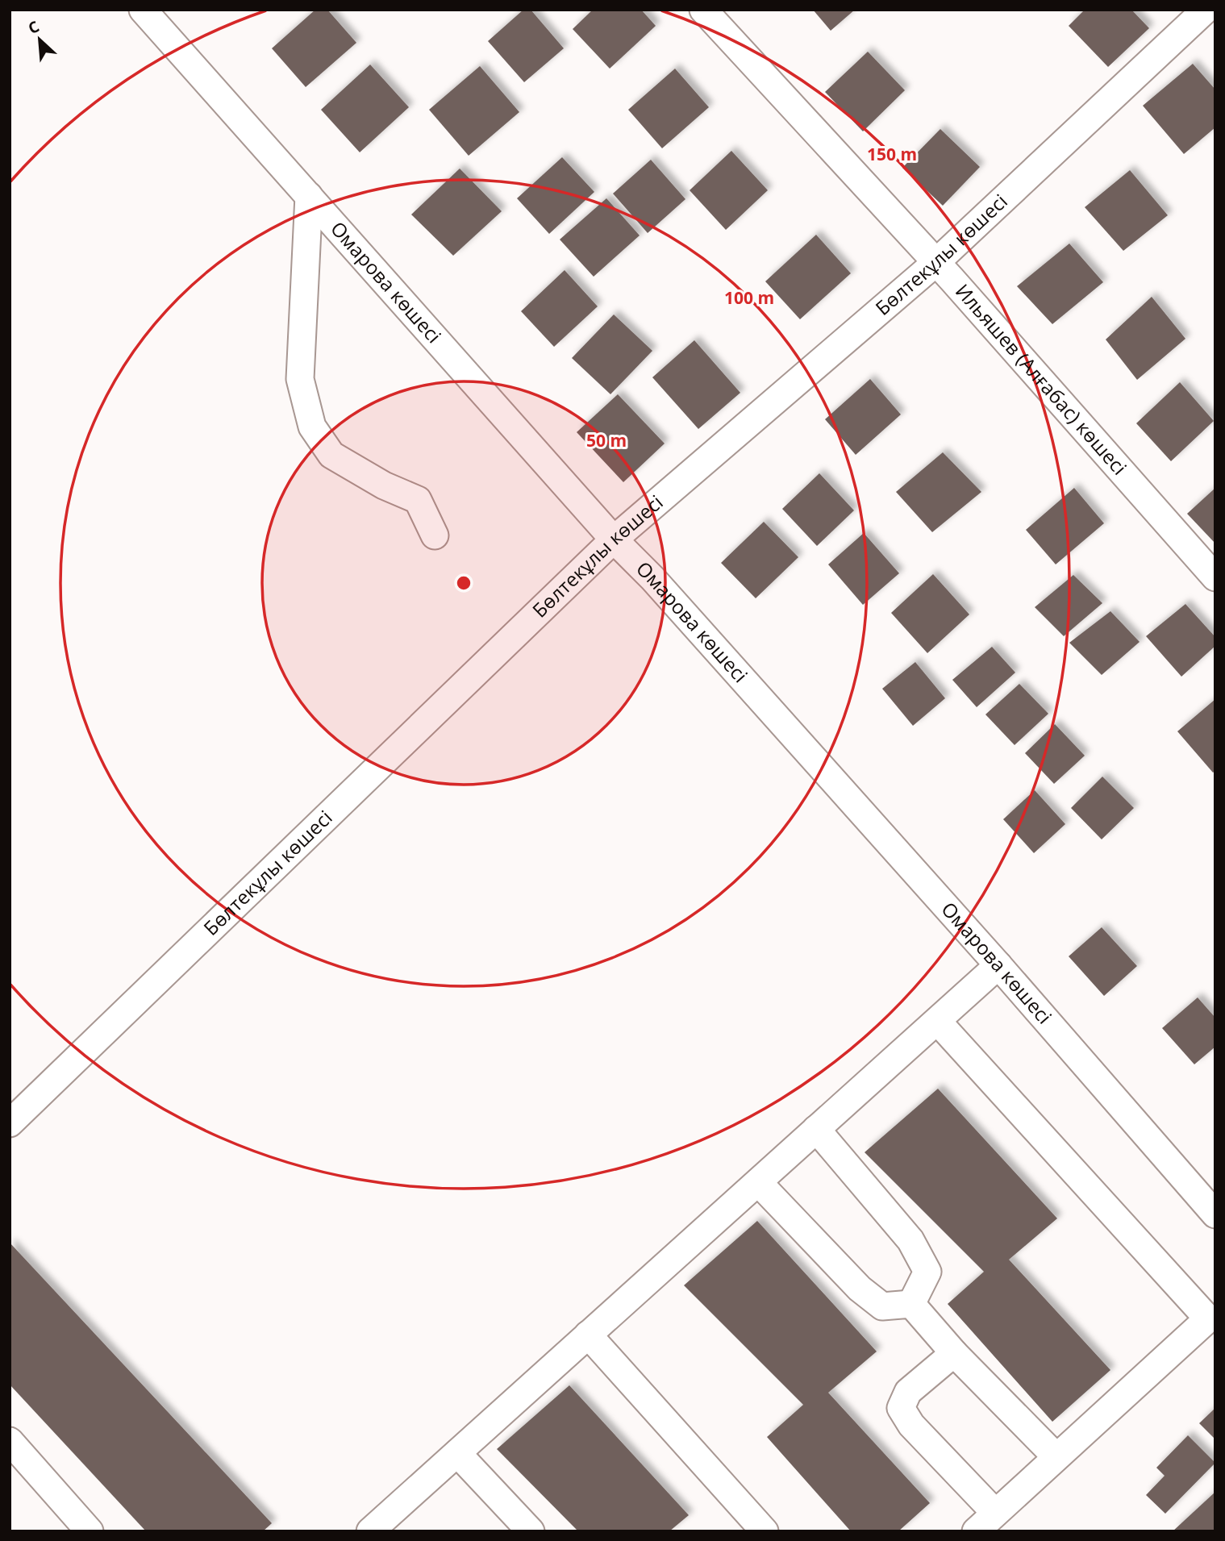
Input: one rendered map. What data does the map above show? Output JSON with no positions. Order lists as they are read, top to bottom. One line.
{"streets":{"street":["Бөлтекұлы көшесі","Омарова көшесі","Ильяшев (Алғабас) көшесі"]},"crossings":[["Бөлтекұлы көшесі","Омарова көшесі"],["Бөлтекұлы көшесі","Ильяшев (Алғабас) көшесі"]],"north":"top left","rings":["150 m","100 m","50 m"]}
